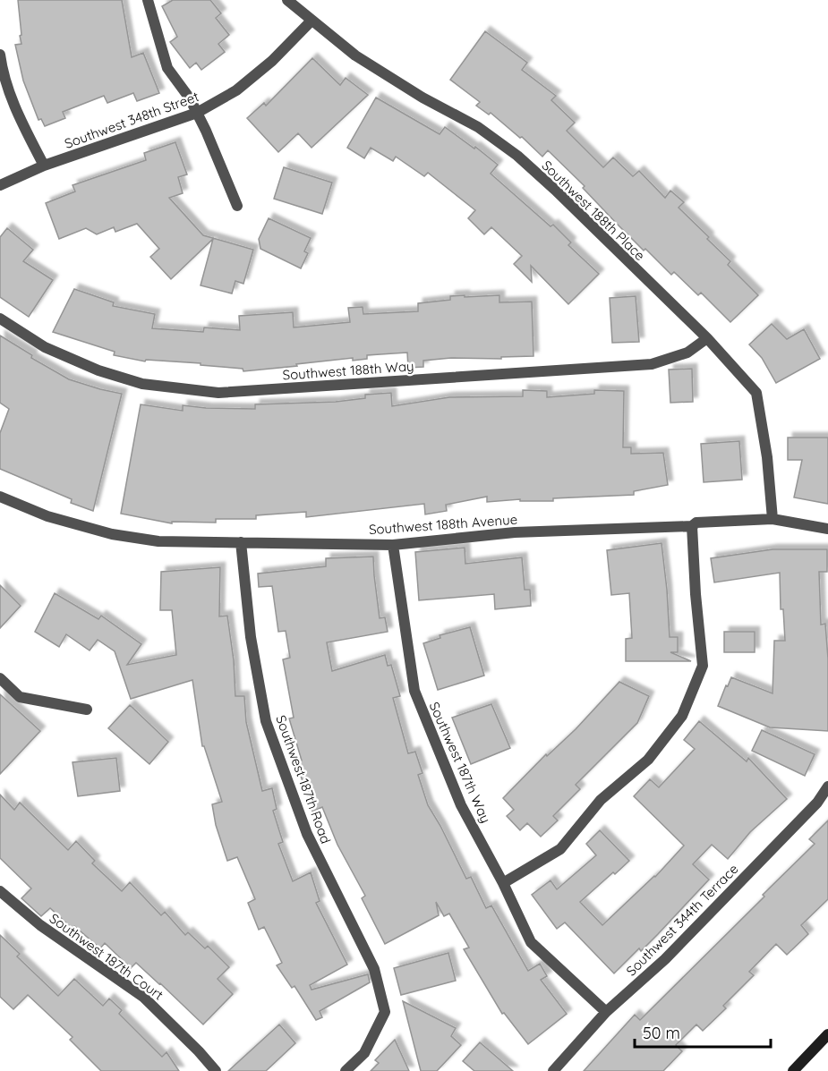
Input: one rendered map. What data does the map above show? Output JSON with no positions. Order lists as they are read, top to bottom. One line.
{"streets":{"street":["Southwest 348th Street","Southwest 188th Place","Southwest 188th Way","Southwest 188th Avenue","Southwest 187th Way","Southwest 187th Road","Southwest 344th Terrace","Southwest 187th Court"]},"crossings":[["Southwest 348th Street","Southwest 188th Place"],["Southwest 188th Place","Southwest 188th Way"],["Southwest 188th Place","Southwest 188th Avenue"],["Southwest 188th Avenue","Southwest 187th Way"],["Southwest 188th Avenue","Southwest 187th Road"],["Southwest 187th Way","Southwest 344th Terrace"]],"scale_bar":"50 m"}
